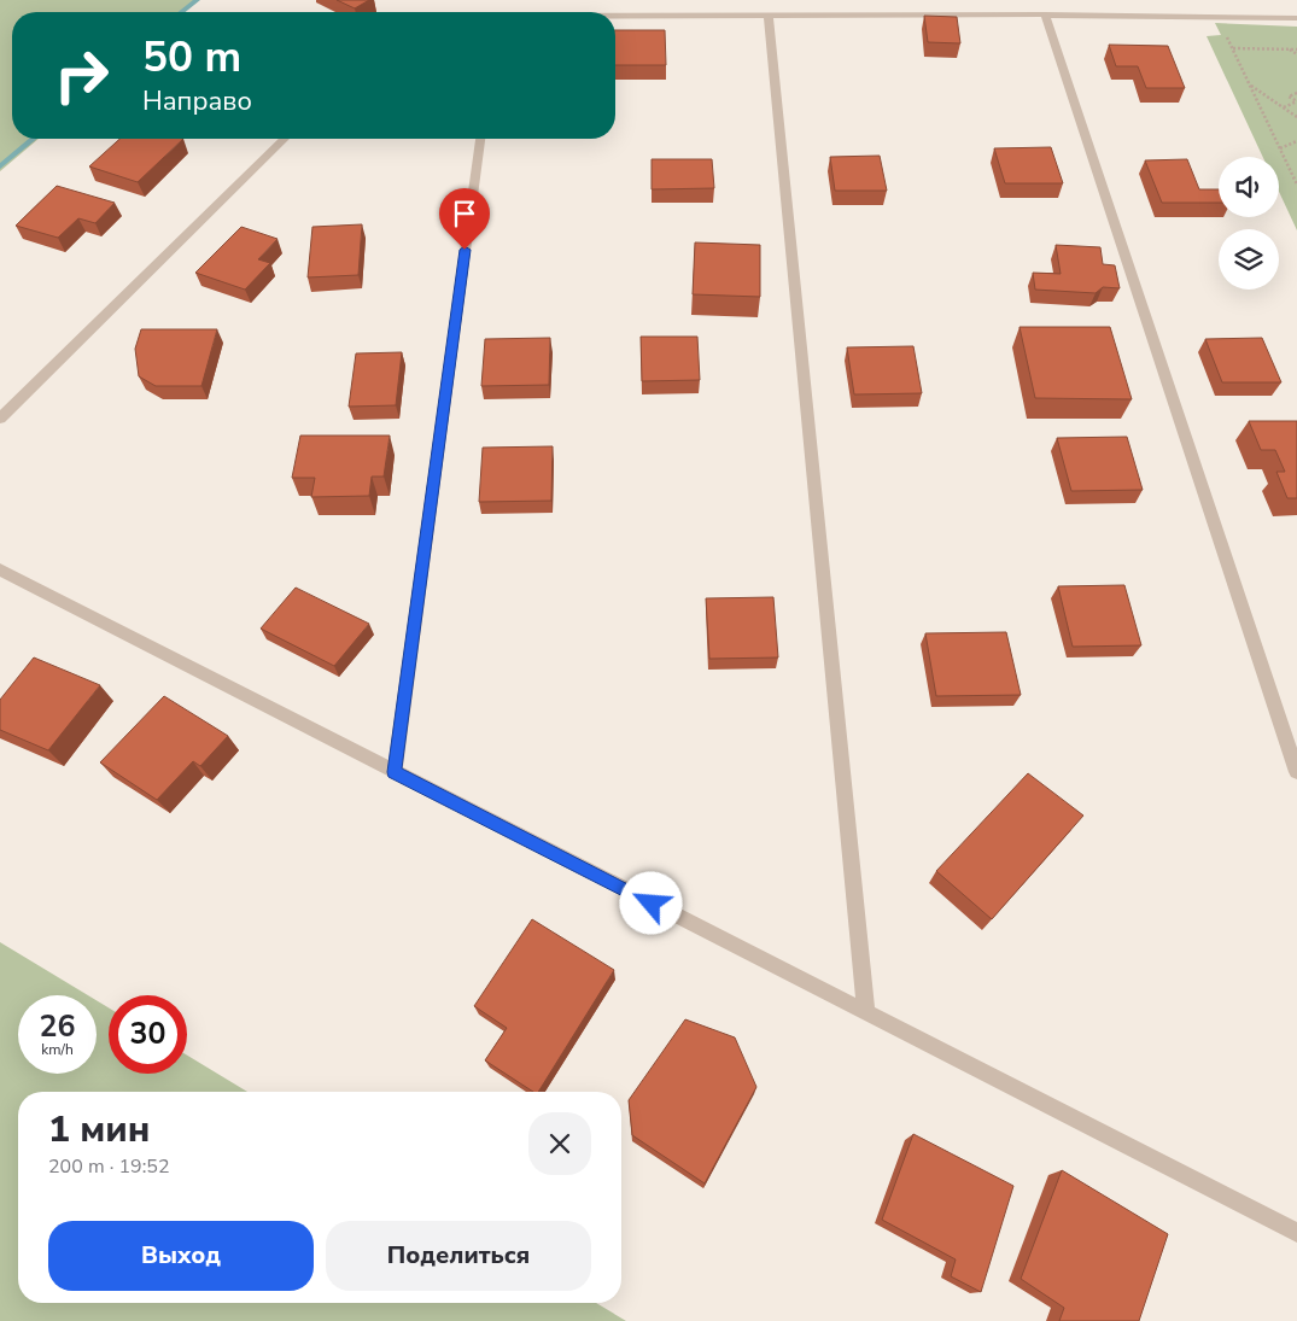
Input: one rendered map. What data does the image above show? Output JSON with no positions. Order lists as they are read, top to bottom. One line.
{"page":{"turn":["50 m","Направо"],"speed":"26 km/h","limit":"30","heading":["1 мин","200 m · 19:52"],"buttons":["Выход","Поделиться"]}}
